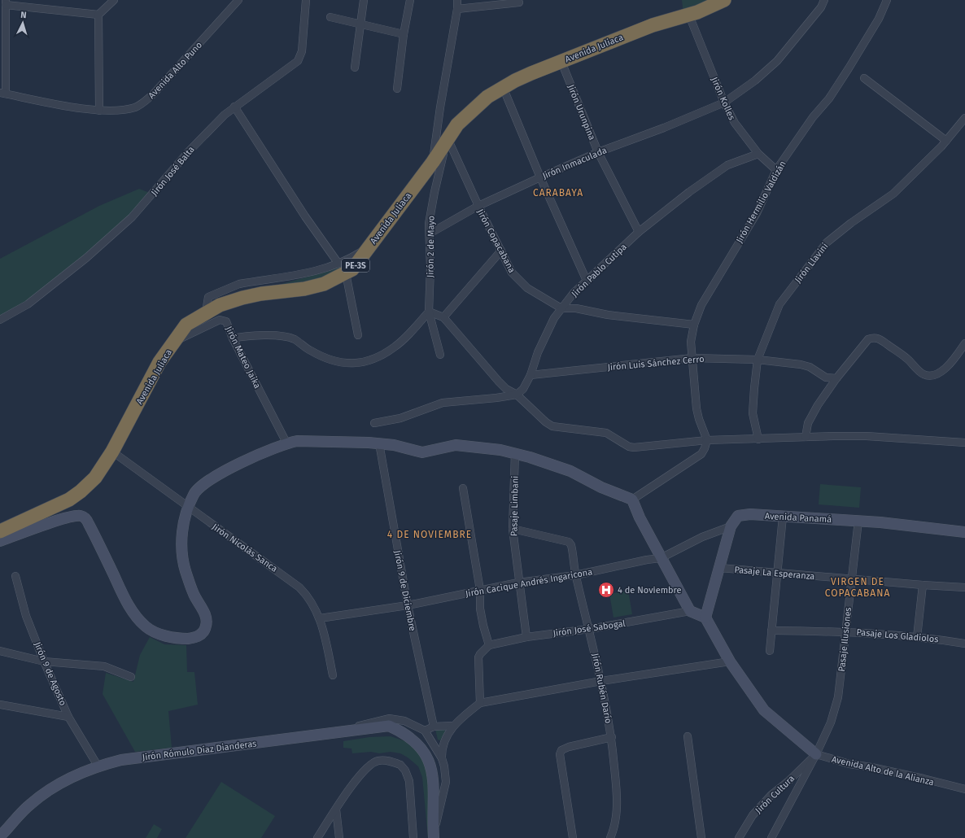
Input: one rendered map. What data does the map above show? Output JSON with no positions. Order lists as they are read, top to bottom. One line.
{"streets":{"highway":["Avenida Juliaca","PE-3S"],"street":["Avenida Alto Puno","Jirón Kolles","Jirón Urunpina","Jirón Inmaculada","Jirón José Balta","Jirón Hermilio Valdizán","Jirón Copacabana","Jirón 2 de Mayo","Jirón Llavini","Jirón Pablo Cutipa","Jirón Mateo Jaika","Jirón Luis Sánchez Cerro","Pasaje Limbani","Avenida Panamá","Jirón Nicolás Sanca","Pasaje La Esperanza","Jirón Cacique Andrés Ingaricona","Jirón 9 de Diciembre","Jirón José Sabogal","Pasaje Los Gladiolos","Pasaje Ilusiones","Jirón 9 de Agosto","Jirón Rubén Darío","Jirón Rómulo Díaz Dianderas","Avenida Alto de la Alianza","Jirón Cultura"]},"crossings":[["Avenida Juliaca","Jirón Kolles"],["Avenida Juliaca","Jirón Urunpina"],["Avenida Juliaca","Jirón Copacabana"],["Avenida Juliaca","Jirón 2 de Mayo"],["Avenida Juliaca","Jirón Mateo Jaika"],["Avenida Juliaca","Jirón Nicolás Sanca"],["Jirón Kolles","Jirón Inmaculada"],["Jirón Kolles","Jirón Hermilio Valdizán"],["Jirón Kolles","Jirón Pablo Cutipa"],["Jirón Urunpina","Jirón Inmaculada"],["Jirón Urunpina","Jirón Pablo Cutipa"],["Jirón Inmaculada","Jirón Copacabana"],["Jirón Inmaculada","Jirón 2 de Mayo"],["Jirón Hermilio Valdizán","Jirón Copacabana"],["Jirón Hermilio Valdizán","Jirón Luis Sánchez Cerro"],["Jirón Copacabana","Jirón 2 de Mayo"],["Jirón Copacabana","Jirón Pablo Cutipa"],["Jirón Llavini","Jirón Luis Sánchez Cerro"],["Jirón Pablo Cutipa","Jirón Luis Sánchez Cerro"],["Pasaje Limbani","Jirón Cacique Andrés Ingaricona"],["Pasaje Limbani","Jirón José Sabogal"],["Pasaje Limbani","Jirón Rubén Darío"],["Avenida Panamá","Pasaje La Esperanza"],["Avenida Panamá","Jirón Cacique Andrés Ingaricona"],["Avenida Panamá","Pasaje Ilusiones"],["Avenida Panamá","Avenida Alto de la Alianza"],["Jirón Nicolás Sanca","Jirón Cacique Andrés Ingaricona"],["Pasaje La Esperanza","Pasaje Ilusiones"],["Jirón Cacique Andrés Ingaricona","Jirón 9 de Diciembre"],["Jirón Cacique Andrés Ingaricona","Jirón Rubén Darío"],["Jirón José Sabogal","Jirón Rubén Darío"],["Pasaje Los Gladiolos","Pasaje Ilusiones"],["Pasaje Ilusiones","Avenida Alto de la Alianza"],["Pasaje Ilusiones","Jirón Cultura"],["Jirón 9 de Agosto","Jirón Rómulo Díaz Dianderas"],["Avenida Alto de la Alianza","Jirón Cultura"]],"districts":["CARABAYA","4 DE NOVIEMBRE","VIRGEN DE COPACABANA"],"places":{"hospital":["4 de Noviembre"]},"north":"top"}
